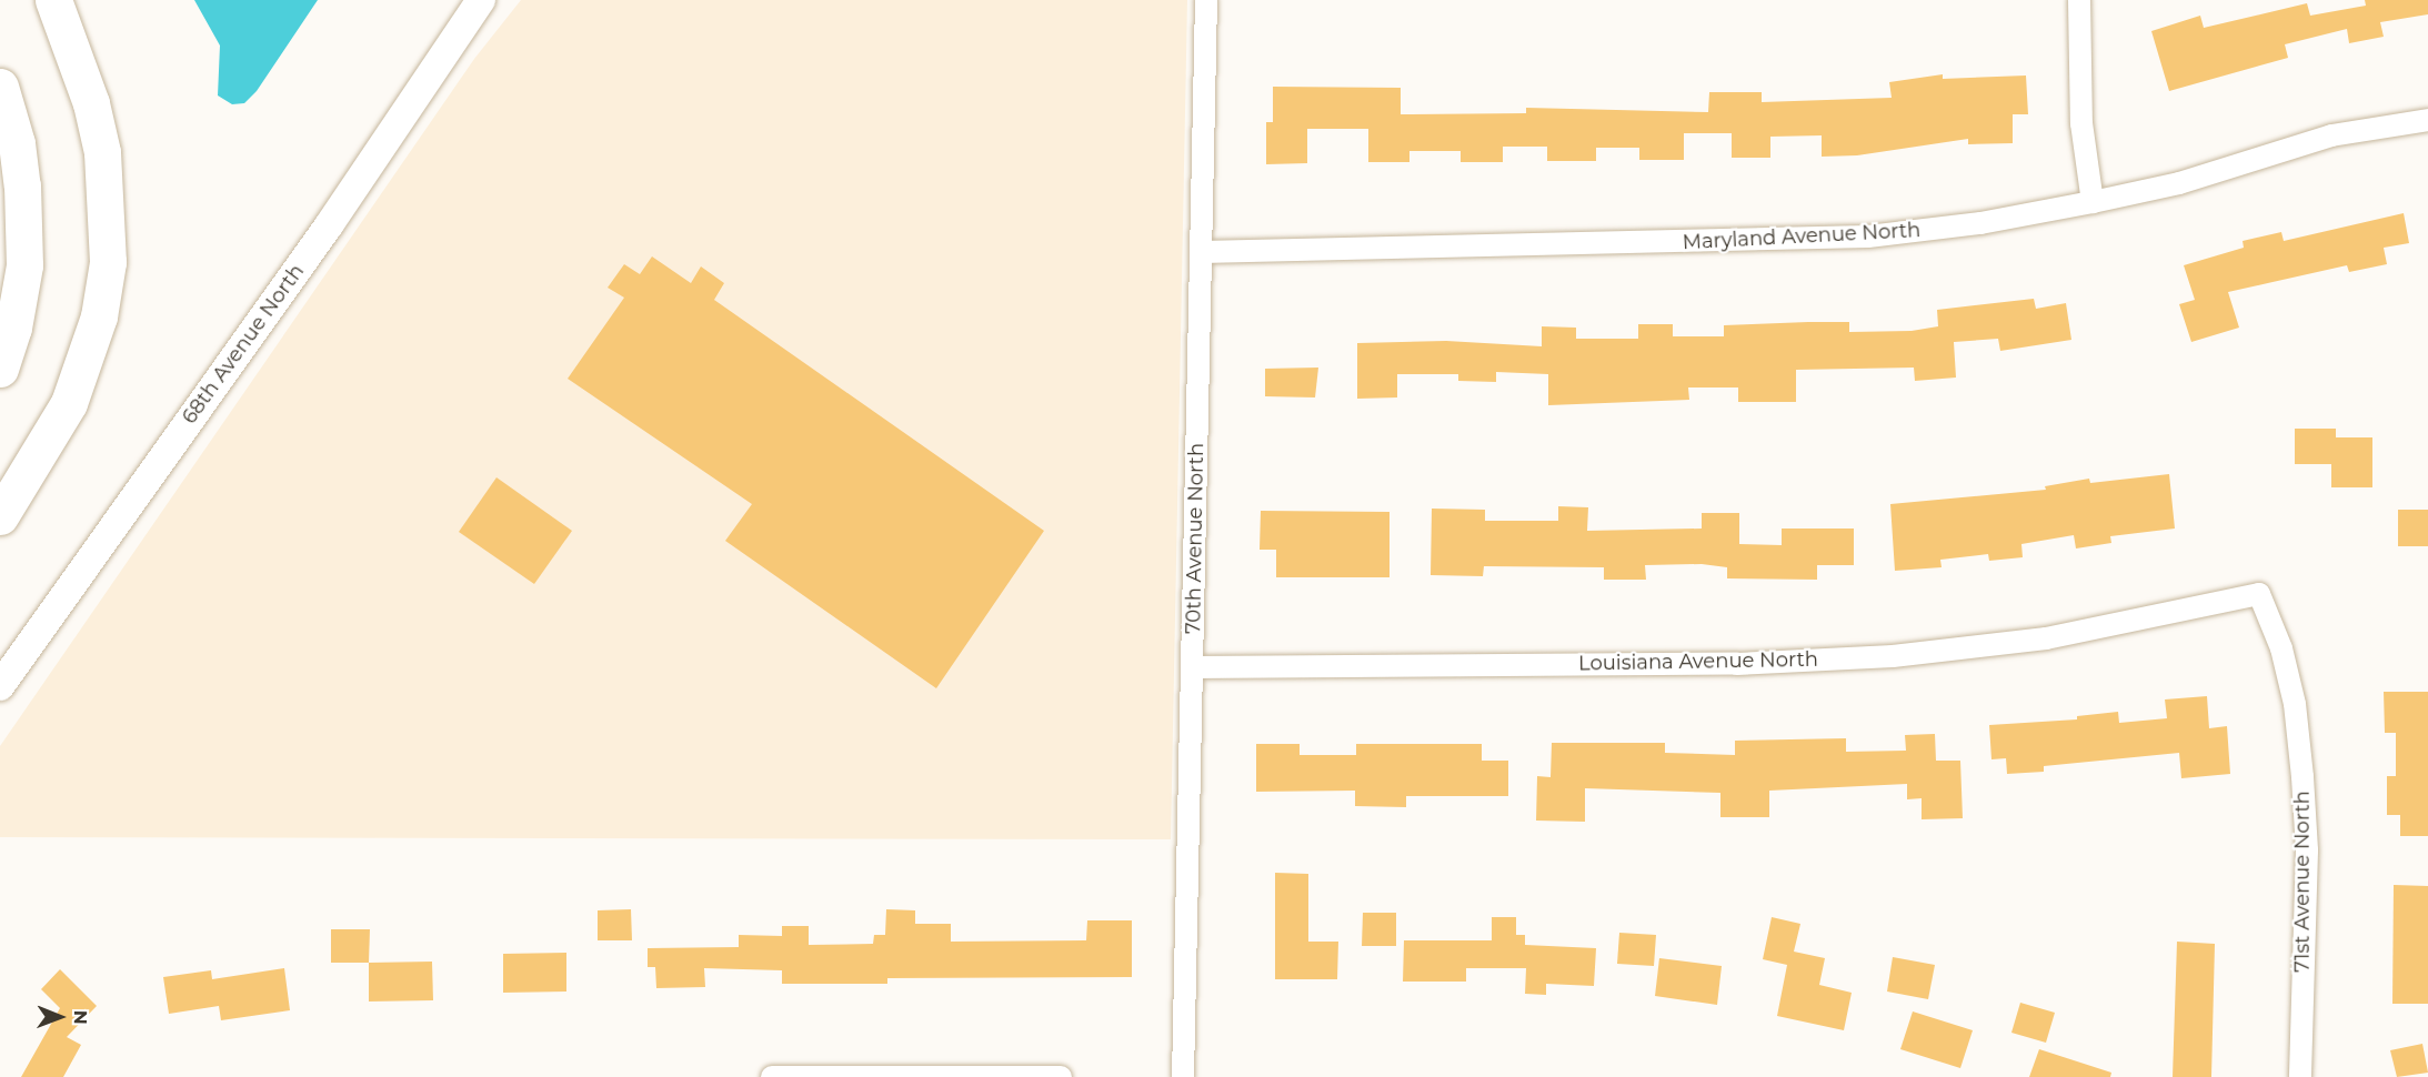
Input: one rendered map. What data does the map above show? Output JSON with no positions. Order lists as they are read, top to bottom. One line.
{"streets":{"street":["Maryland Avenue North","68th Avenue North","70th Avenue North","Louisiana Avenue North","71st Avenue North"]},"crossings":[["Maryland Avenue North","70th Avenue North"],["70th Avenue North","Louisiana Avenue North"],["Louisiana Avenue North","71st Avenue North"]],"north":"right"}
